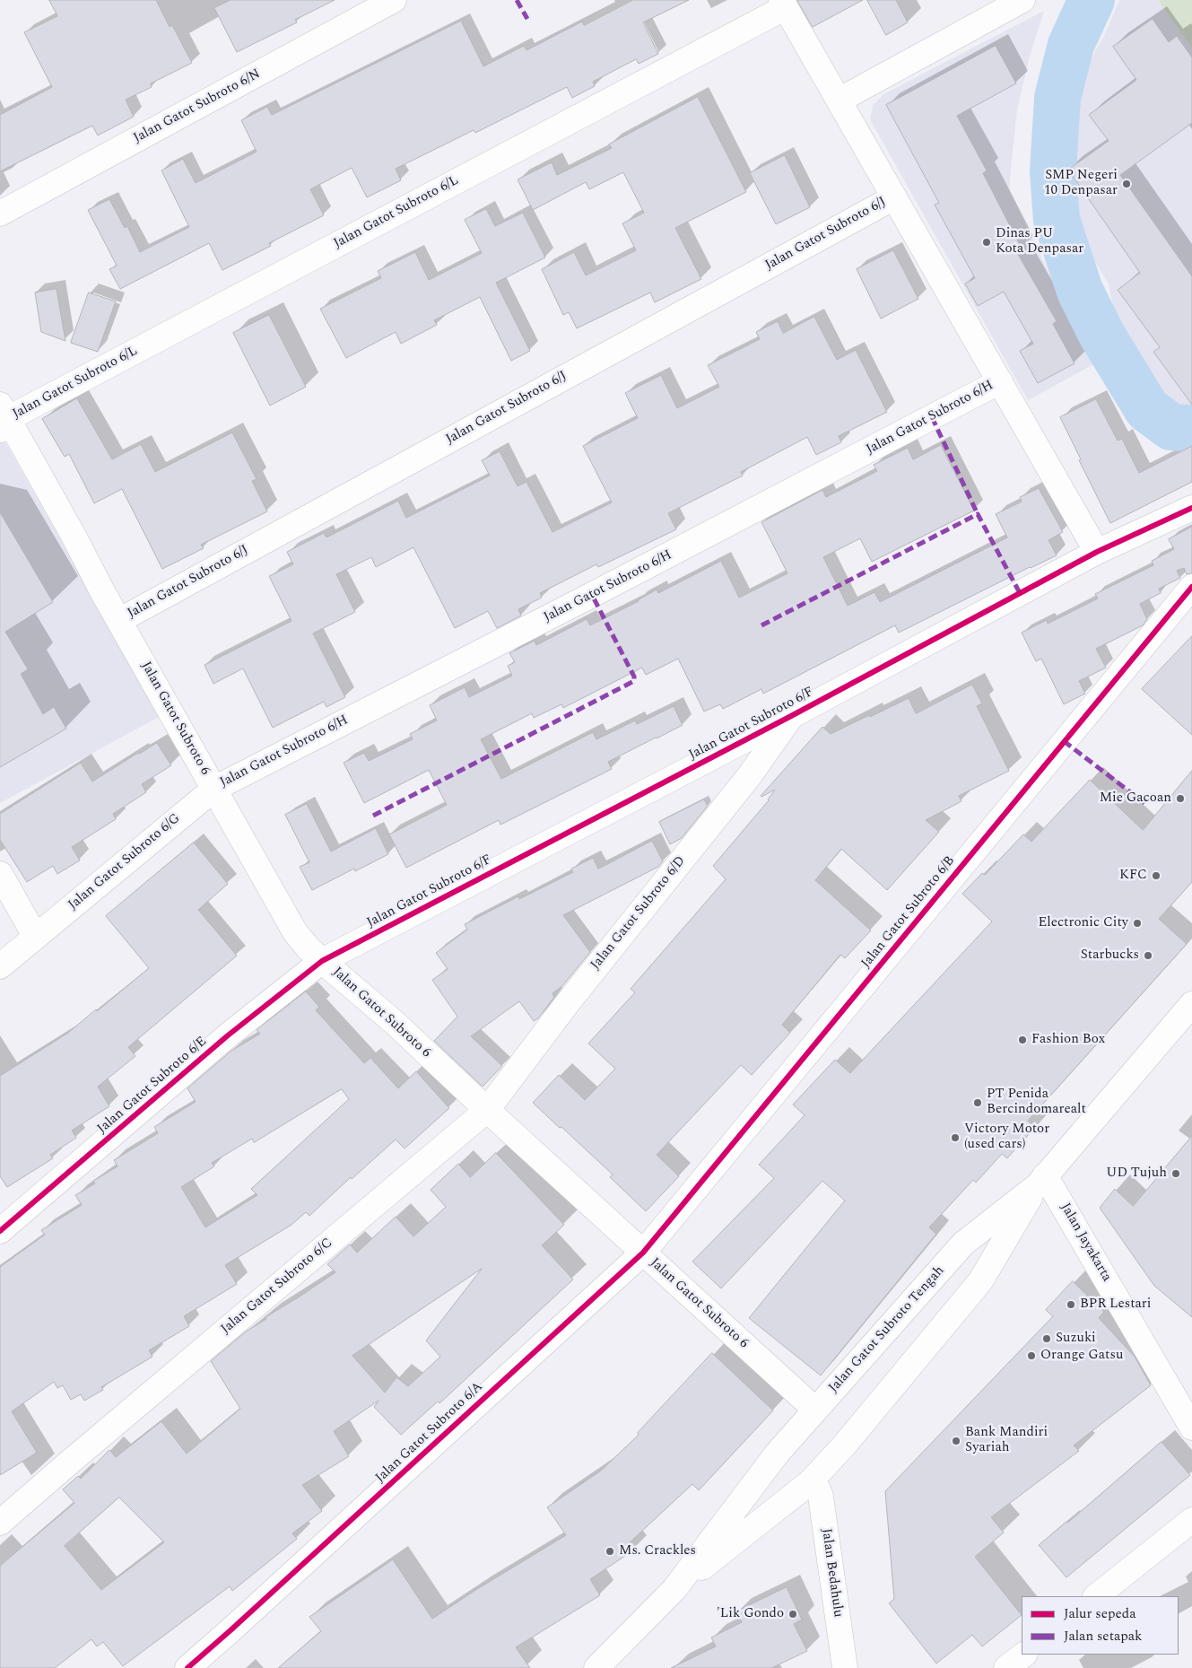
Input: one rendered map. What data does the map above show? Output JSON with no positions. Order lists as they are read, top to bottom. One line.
{"streets":{"main road":["Jalan Gatot Subroto 6/N","Jalan Gatot Subroto 6/L","Jalan Gatot Subroto 6/J","Jalan Gatot Subroto 6/H","Jalan Gatot Subroto 6","Jalan Gatot Subroto 6/F","Jalan Gatot Subroto 6/G","Jalan Gatot Subroto 6/B","Jalan Gatot Subroto 6/D","Jalan Gatot Subroto 6/E","Jalan Jayakarta","Jalan Gatot Subroto 6/C","Jalan Gatot Subroto Tengah","Jalan Gatot Subroto 6/A","Jalan Bedahulu"]},"crossings":[["Jalan Gatot Subroto 6/L","Jalan Gatot Subroto 6/J"],["Jalan Gatot Subroto 6/L","Jalan Gatot Subroto 6"],["Jalan Gatot Subroto 6/J","Jalan Gatot Subroto 6/H"],["Jalan Gatot Subroto 6/J","Jalan Gatot Subroto 6"],["Jalan Gatot Subroto 6/J","Jalan Gatot Subroto 6/F"],["Jalan Gatot Subroto 6/H","Jalan Gatot Subroto 6"],["Jalan Gatot Subroto 6/H","Jalan Gatot Subroto 6/G"],["Jalan Gatot Subroto 6","Jalan Gatot Subroto 6/F"],["Jalan Gatot Subroto 6","Jalan Gatot Subroto 6/G"],["Jalan Gatot Subroto 6","Jalan Gatot Subroto 6/B"],["Jalan Gatot Subroto 6","Jalan Gatot Subroto 6/D"],["Jalan Gatot Subroto 6","Jalan Gatot Subroto 6/E"],["Jalan Gatot Subroto 6","Jalan Gatot Subroto 6/C"],["Jalan Gatot Subroto 6","Jalan Gatot Subroto Tengah"],["Jalan Gatot Subroto 6","Jalan Gatot Subroto 6/A"],["Jalan Gatot Subroto 6/F","Jalan Gatot Subroto 6/D"],["Jalan Gatot Subroto 6/F","Jalan Gatot Subroto 6/E"],["Jalan Gatot Subroto 6/B","Jalan Gatot Subroto 6/A"],["Jalan Gatot Subroto 6/D","Jalan Gatot Subroto 6/C"],["Jalan Jayakarta","Jalan Gatot Subroto Tengah"]],"places":["SMP Negeri 10 Denpasar","Dinas PU Kota Denpasar","Mie Gacoan","KFC","Electronic City","Starbucks","Fashion Box","PT Penida Bercindomarealt","Victory Motor (used cars)","UD Tujuh","BPR Lestari","Suzuki","Orange Gatsu","Bank Mandiri Syariah","Ms. Crackles","'Lik Gondo"],"legend":["Jalur sepeda","Jalan setapak"]}
